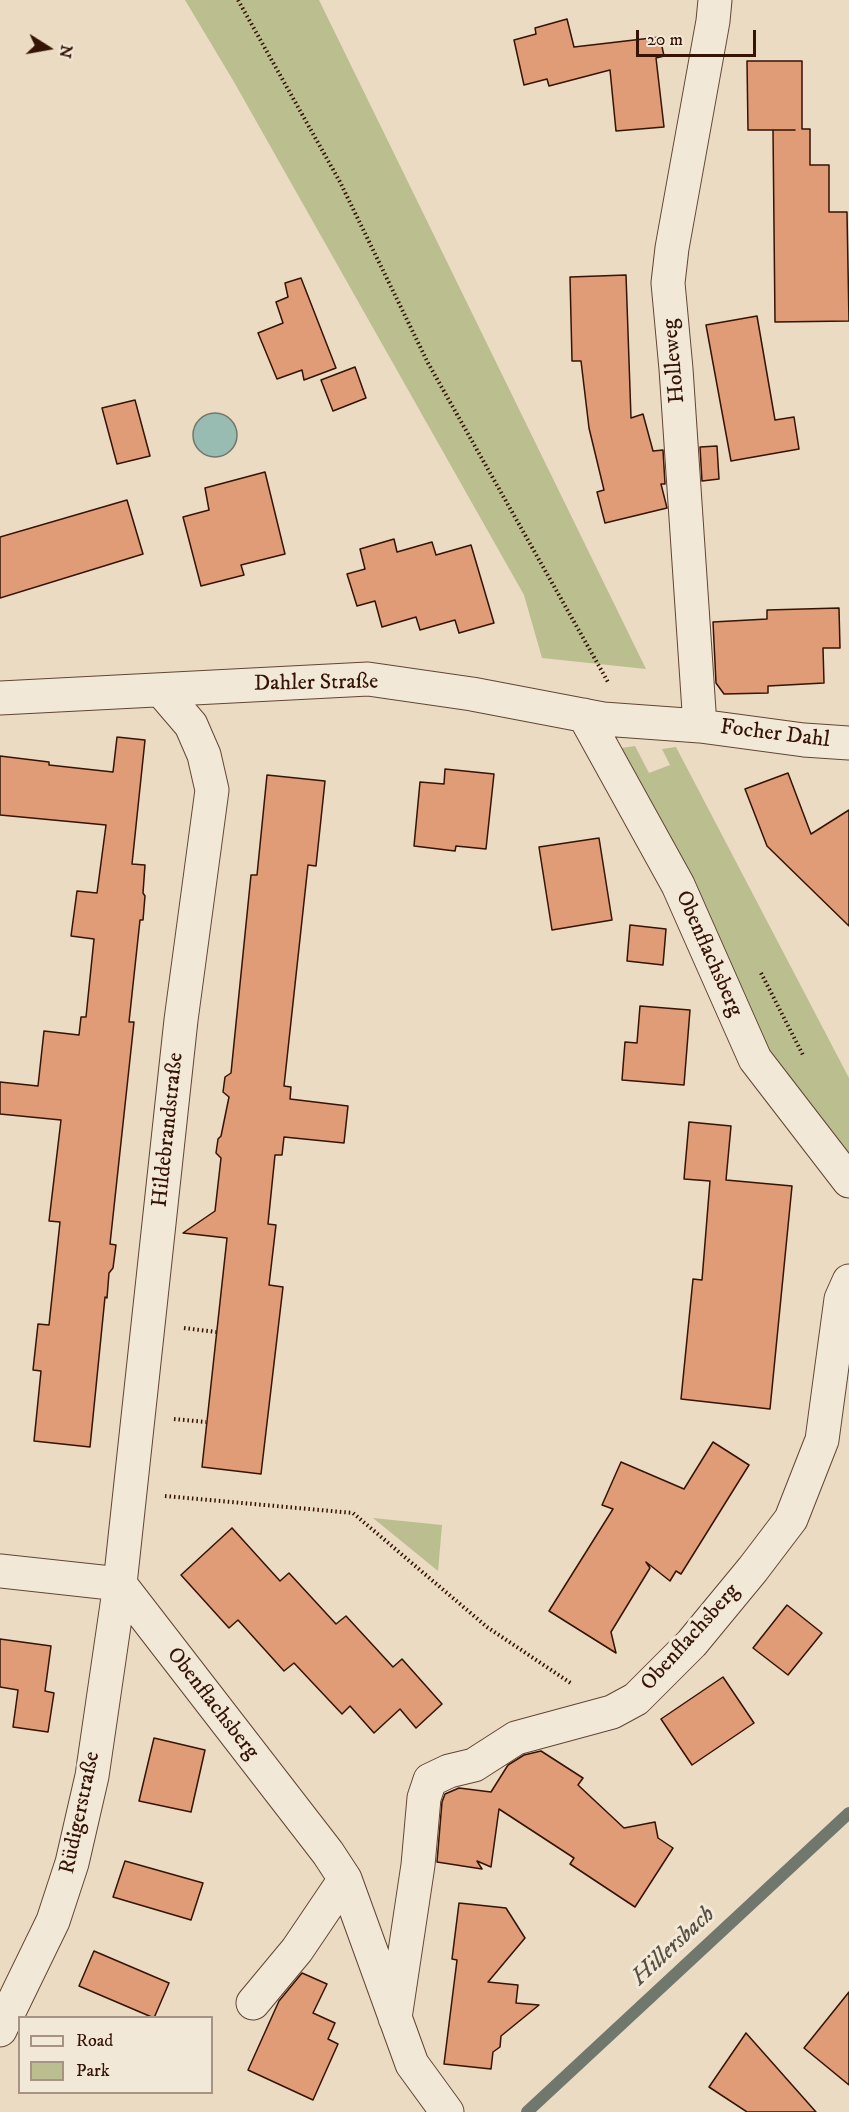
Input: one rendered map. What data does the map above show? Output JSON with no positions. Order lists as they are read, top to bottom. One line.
{"streets":{"street":["Holleweg","Dahler Straße","Focher Dahl","Obenflachsberg","Hildebrandstraße","Rüdigerstraße"]},"crossings":[["Holleweg","Dahler Straße"],["Holleweg","Focher Dahl"],["Dahler Straße","Focher Dahl"],["Dahler Straße","Obenflachsberg"],["Dahler Straße","Hildebrandstraße"],["Obenflachsberg","Hildebrandstraße"],["Obenflachsberg","Rüdigerstraße"],["Hildebrandstraße","Rüdigerstraße"]],"water":["Hillersbach"],"legend":["Road","Park"],"scale_bar":"20 m","north":"right"}
